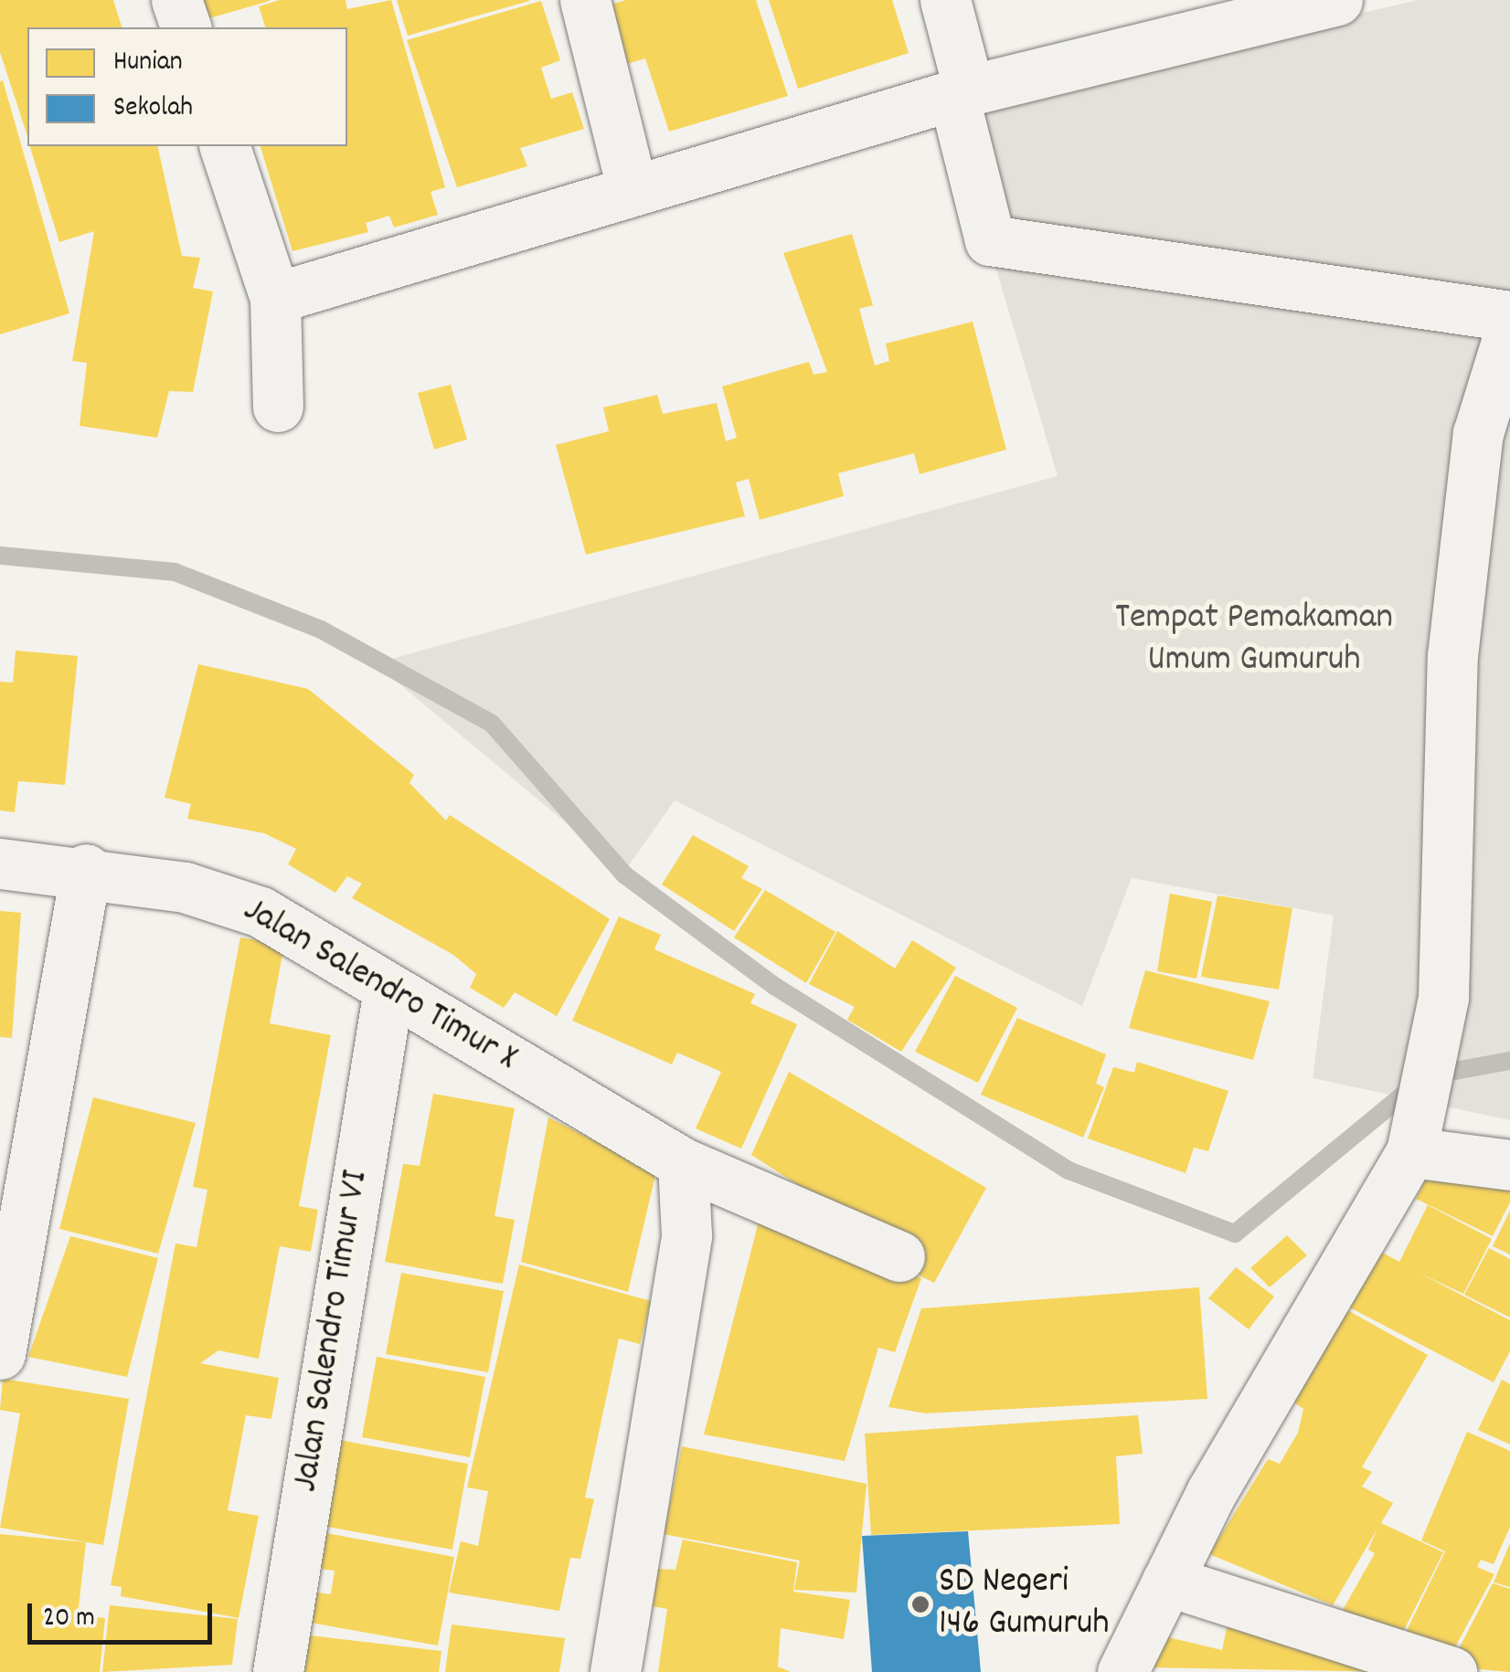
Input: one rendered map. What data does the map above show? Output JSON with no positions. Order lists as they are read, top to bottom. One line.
{"streets":{"street":["Jalan Salendro Timur X","Jalan Salendro Timur VI"]},"crossings":[["Jalan Salendro Timur X","Jalan Salendro Timur VI"]],"parks":["Tempat Pemakaman Umum Gumuruh"],"places":["SD Negeri 146 Gumuruh"],"legend":["Hunian","Sekolah"],"scale_bar":"20 m"}
